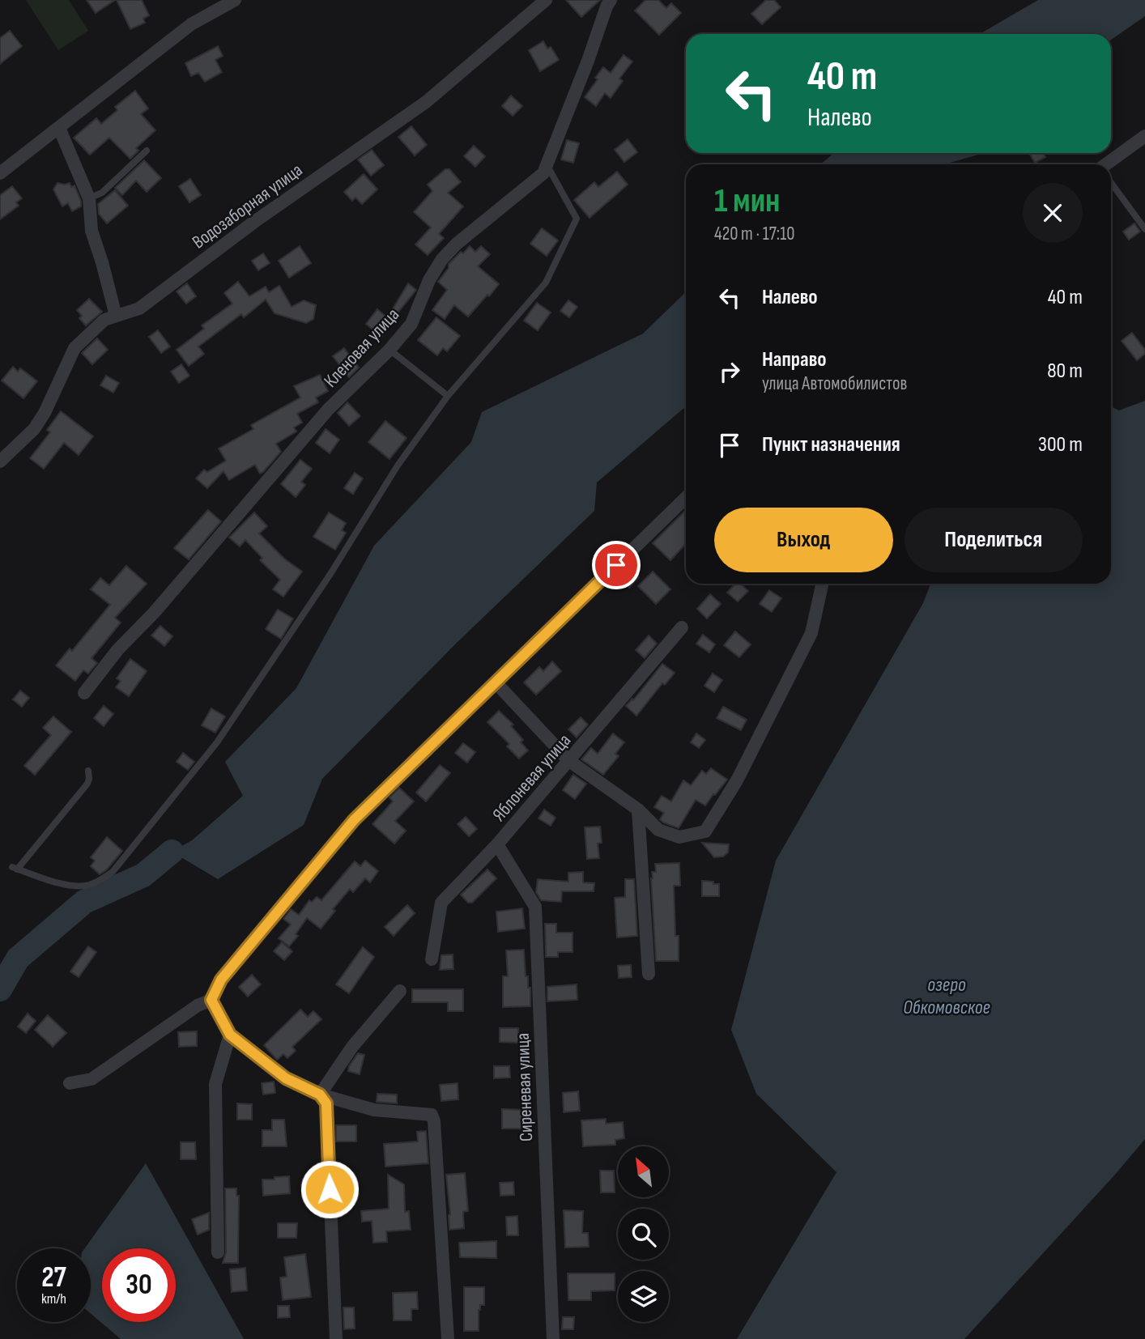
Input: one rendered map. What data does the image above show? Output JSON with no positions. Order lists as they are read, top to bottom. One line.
{"streets":{"street":["Водозаборная улица","Кленовая улица","Яблоневая улица","Сиреневая улица"]},"crossings":[["Яблоневая улица","Сиреневая улица"]],"water":["озеро Обкомовское"],"north":"top left","page":{"turn":["40 m","Налево"],"heading":["1 мин","420 m · 17:10"],"list":[{"name":"Налево","value":"40 m"},{"name":"Направо","note":"улица Автомобилистов","value":"80 m"},{"name":"Пункт назначения","value":"300 m"}],"buttons":["Выход","Поделиться"],"speed":"27 km/h","limit":"30"}}
